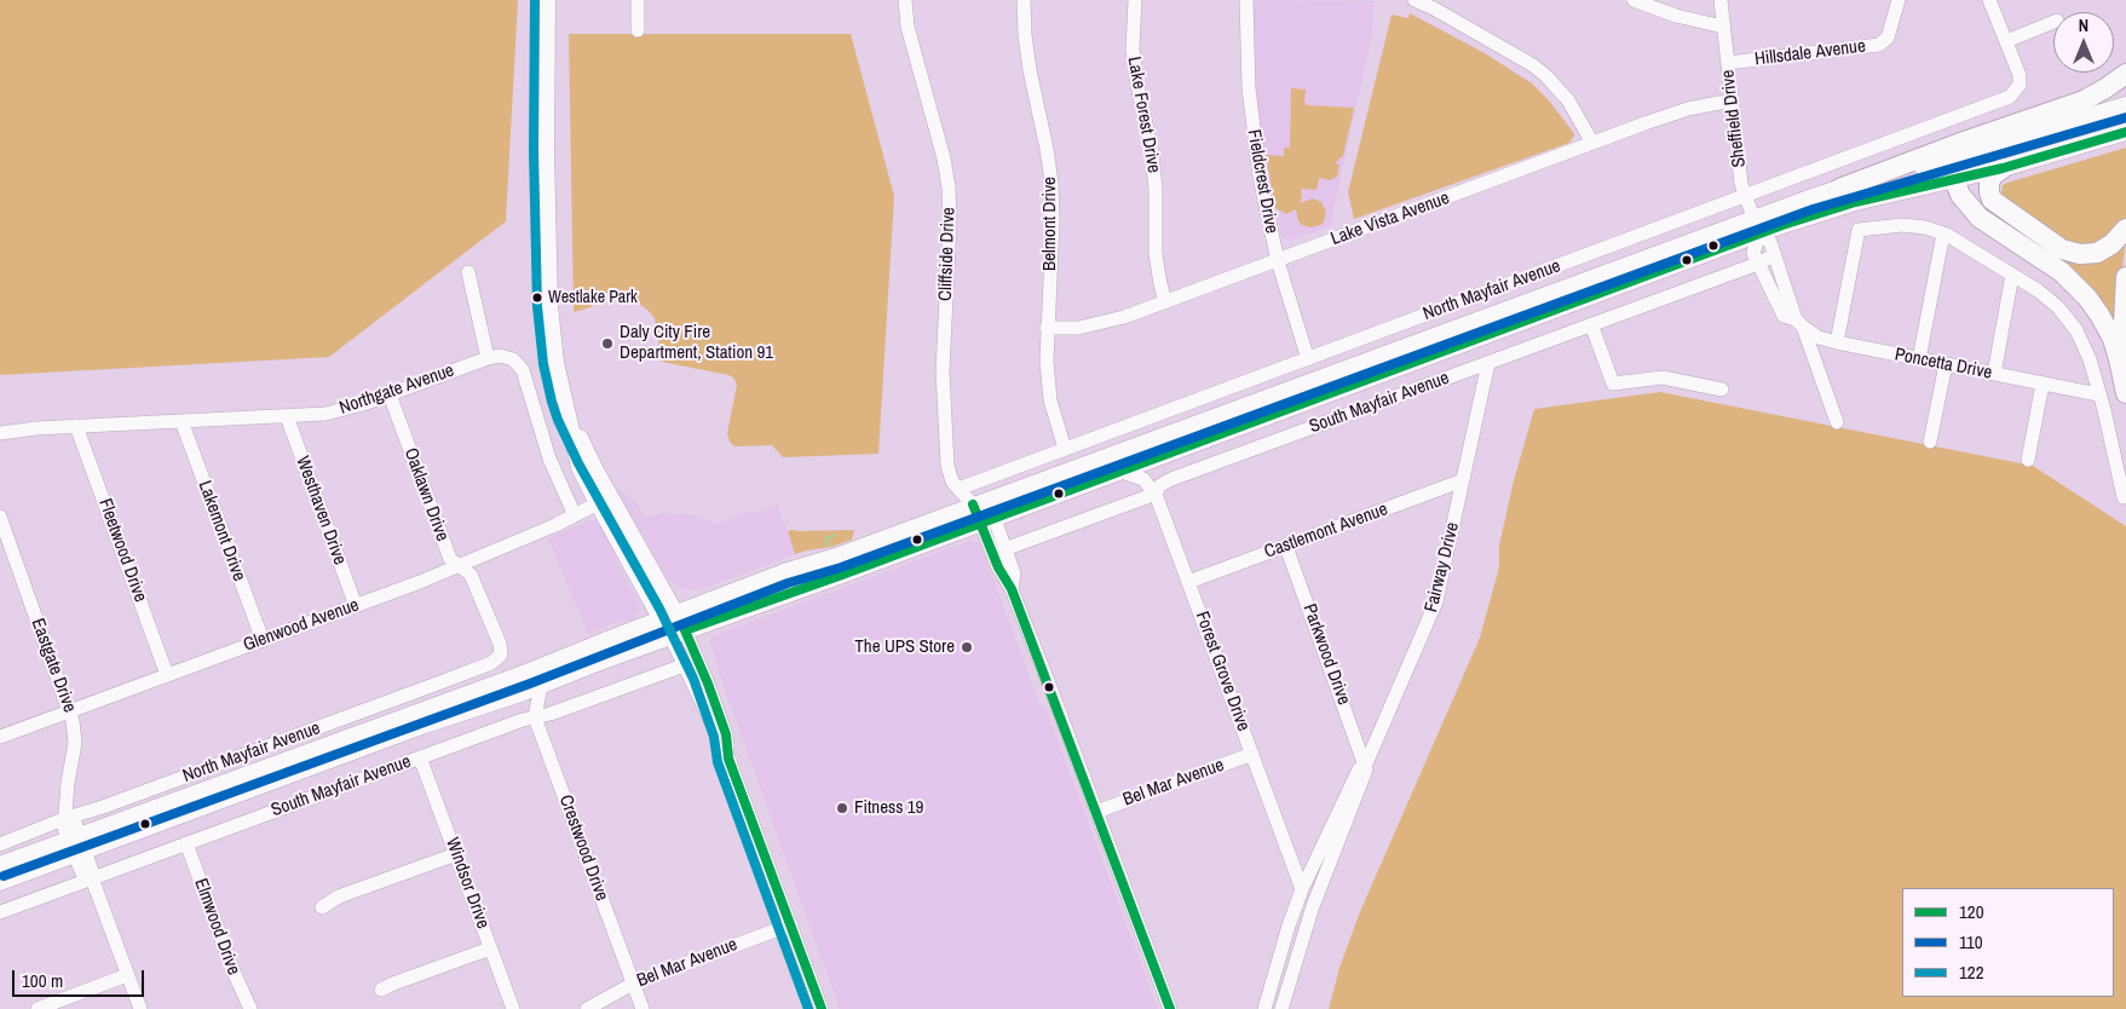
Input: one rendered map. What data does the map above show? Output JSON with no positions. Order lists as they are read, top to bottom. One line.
{"streets":{"street":["Hillsdale Avenue","Lake Forest Drive","Sheffield Drive","Fieldcrest Drive","Lake Vista Avenue","Belmont Drive","Cliffside Drive","North Mayfair Avenue","Poncetta Drive","Northgate Avenue","South Mayfair Avenue","Oaklawn Drive","Westhaven Drive","Lakemont Drive","Castlemont Avenue","Fleetwood Drive","Fairway Drive","Glenwood Avenue","Parkwood Drive","Eastgate Drive","Forest Grove Drive","Bel Mar Avenue","Crestwood Drive","Windsor Drive","Elmwood Drive"]},"crossings":[["Hillsdale Avenue","Sheffield Drive"],["Lake Forest Drive","Lake Vista Avenue"],["Sheffield Drive","Lake Vista Avenue"],["Sheffield Drive","North Mayfair Avenue"],["Sheffield Drive","Poncetta Drive"],["Fieldcrest Drive","Lake Vista Avenue"],["Fieldcrest Drive","North Mayfair Avenue"],["Lake Vista Avenue","Belmont Drive"],["Belmont Drive","North Mayfair Avenue"],["Cliffside Drive","North Mayfair Avenue"],["North Mayfair Avenue","Oaklawn Drive"],["North Mayfair Avenue","Eastgate Drive"],["Poncetta Drive","South Mayfair Avenue"],["Northgate Avenue","Oaklawn Drive"],["Northgate Avenue","Westhaven Drive"],["Northgate Avenue","Lakemont Drive"],["Northgate Avenue","Fleetwood Drive"],["Northgate Avenue","Glenwood Avenue"],["South Mayfair Avenue","Fairway Drive"],["South Mayfair Avenue","Forest Grove Drive"],["South Mayfair Avenue","Crestwood Drive"],["South Mayfair Avenue","Windsor Drive"],["South Mayfair Avenue","Elmwood Drive"],["Oaklawn Drive","Glenwood Avenue"],["Westhaven Drive","Glenwood Avenue"],["Lakemont Drive","Glenwood Avenue"],["Castlemont Avenue","Fairway Drive"],["Castlemont Avenue","Parkwood Drive"],["Castlemont Avenue","Forest Grove Drive"],["Fleetwood Drive","Glenwood Avenue"],["Fairway Drive","Parkwood Drive"],["Fairway Drive","Forest Grove Drive"],["Glenwood Avenue","Eastgate Drive"],["Forest Grove Drive","Bel Mar Avenue"],["Bel Mar Avenue","Crestwood Drive"]],"places":["Westlake Park","Daly City Fire Department, Station 91","The UPS Store","Fitness 19"],"lines":["transit line 122","transit line 110","transit line 120"],"legend":["120","110","122"],"scale_bar":"100 m","north":"top"}
